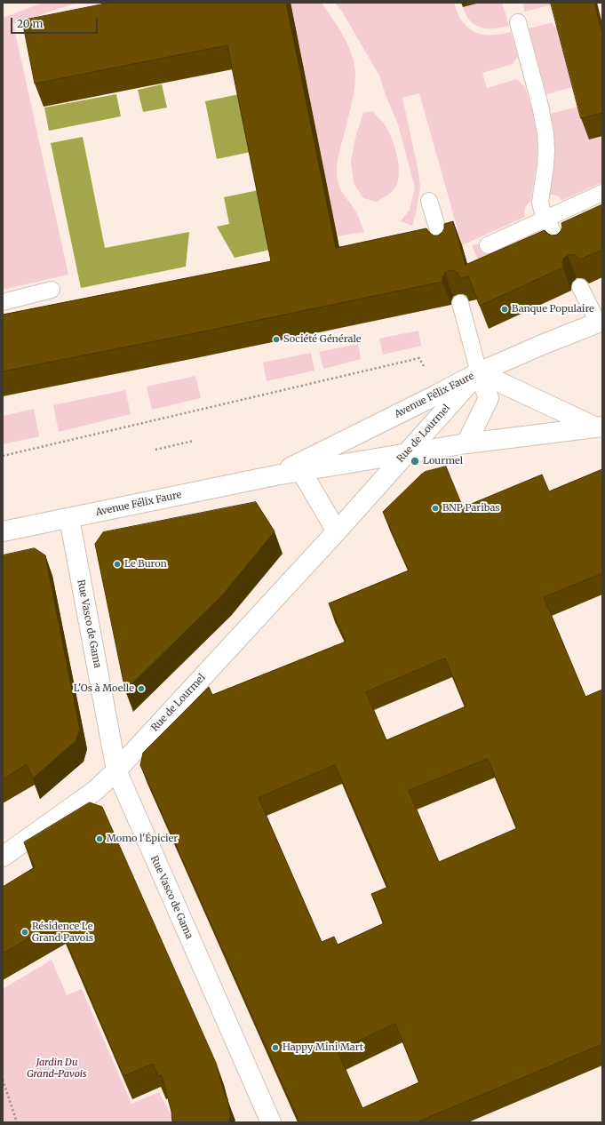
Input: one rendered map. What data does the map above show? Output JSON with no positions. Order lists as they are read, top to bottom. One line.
{"streets":{"street":["Avenue Félix Faure","Rue de Lourmel","Rue Vasco de Gama"]},"crossings":[["Avenue Félix Faure","Rue de Lourmel"],["Avenue Félix Faure","Rue Vasco de Gama"],["Rue de Lourmel","Rue Vasco de Gama"]],"parks":["Jardin Du Grand-Pavois"],"places":["Banque Populaire","Société Générale","Lourmel","BNP Paribas","Le Buron","L'Os à Moelle","Momo l'Épicier","Résidence Le Grand Pavois","Happy Mini Mart"],"scale_bar":"20 m"}
